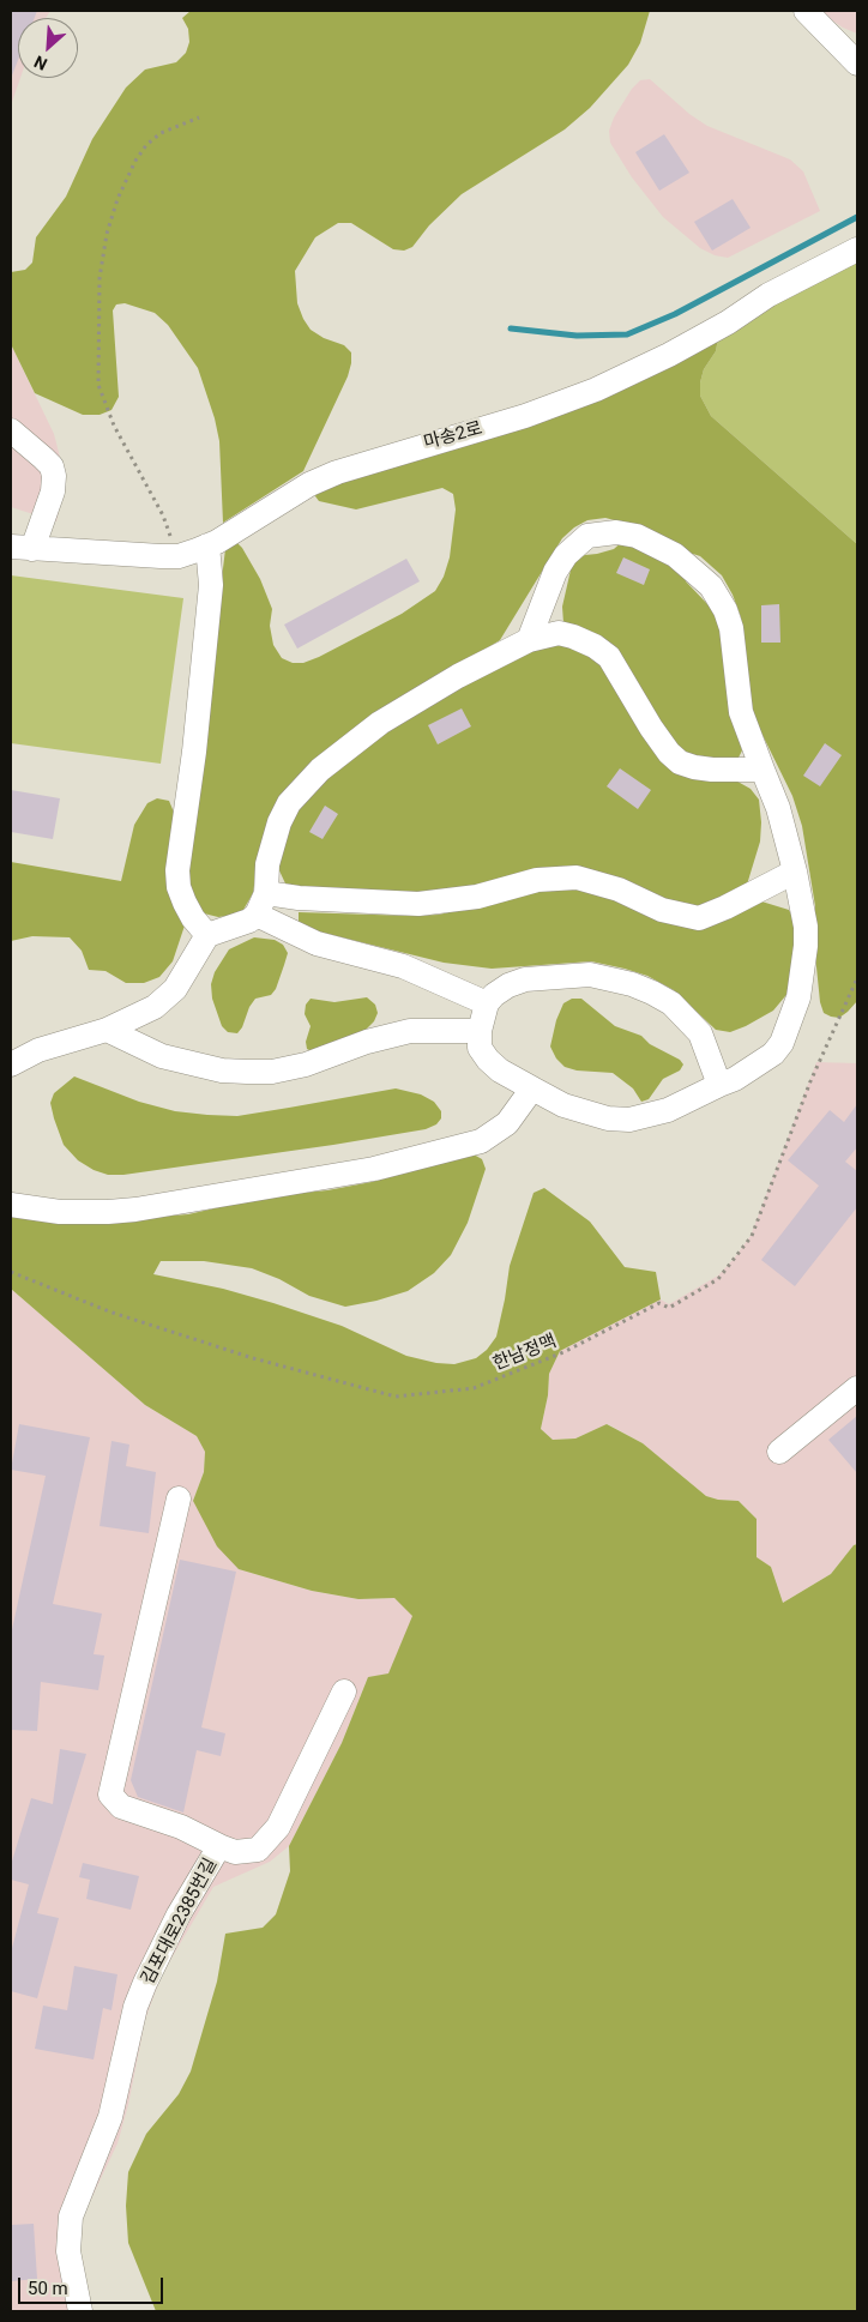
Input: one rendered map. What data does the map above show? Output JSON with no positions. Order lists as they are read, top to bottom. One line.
{"streets":{"street":["마송2로","김포대로2385번길"],"path":["한남정맥"]},"scale_bar":"50 m","north":"bottom left"}
